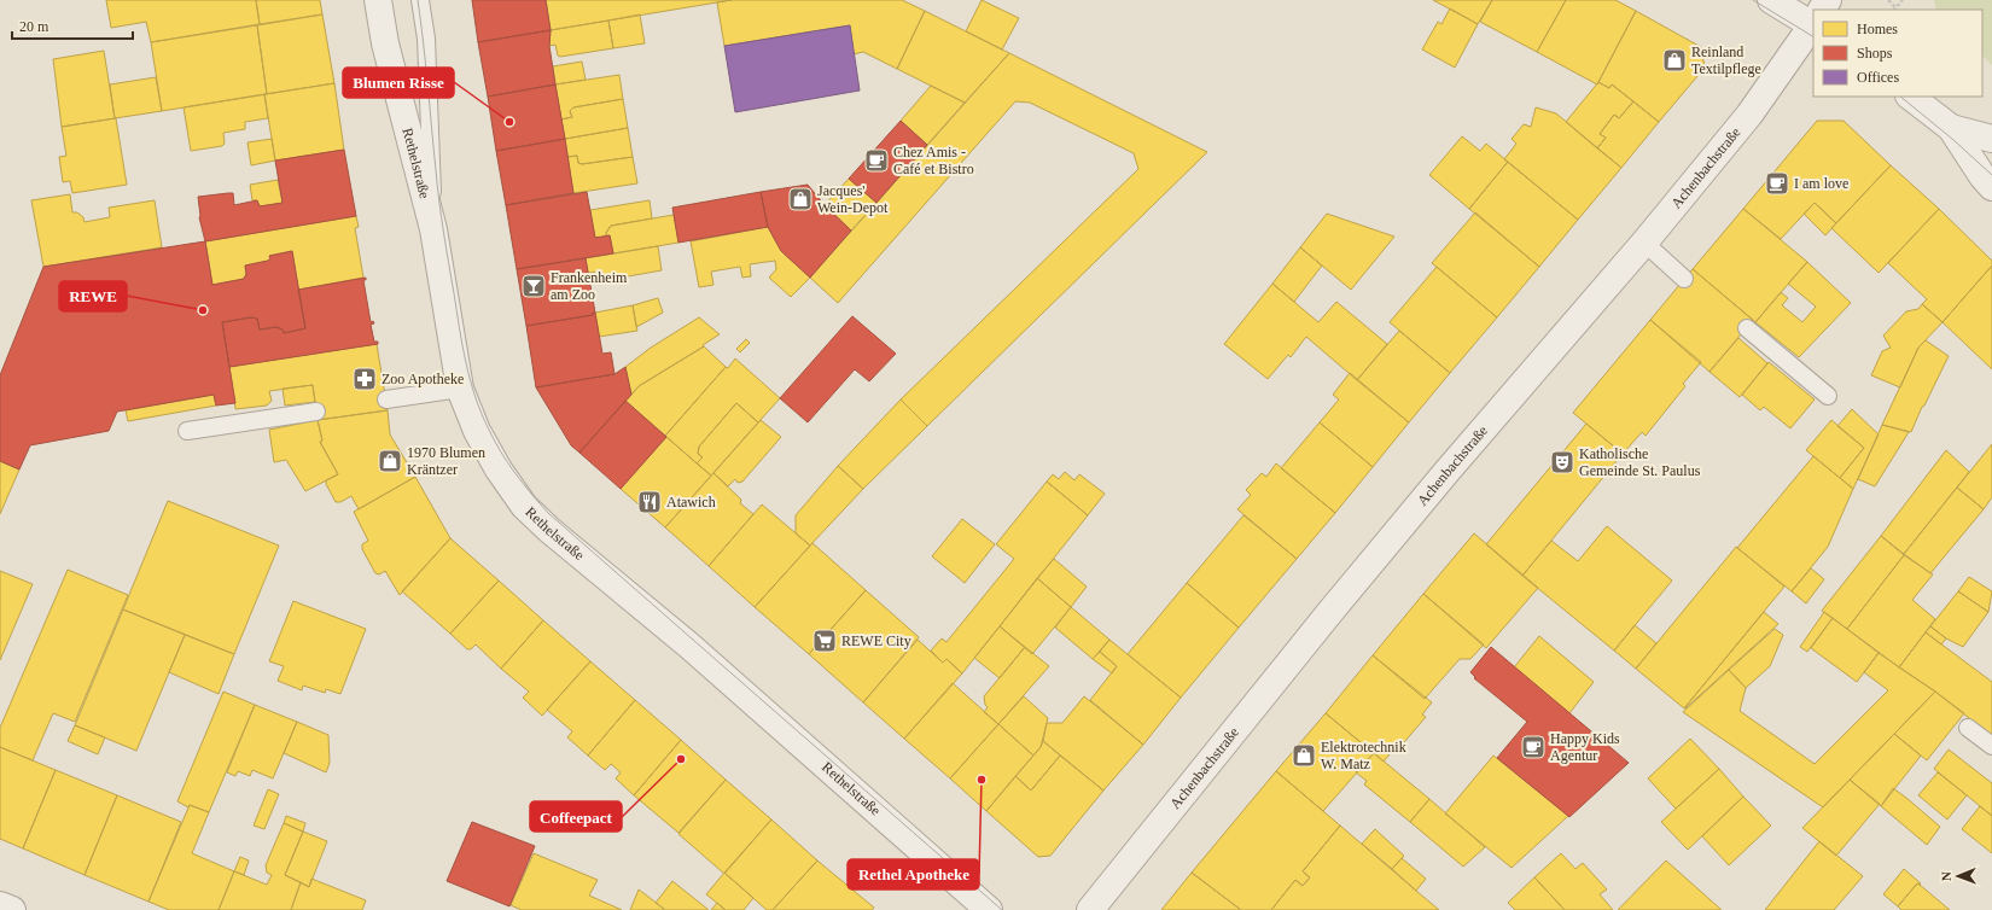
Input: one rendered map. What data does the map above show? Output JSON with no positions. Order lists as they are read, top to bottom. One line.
{"streets":{"street":["Rethelstraße","Achenbachstraße"]},"places":{"shop":["Reinland Textilpflege","Jacques' Wein-Depot","1970 Blumen Kräntzer","Elektrotechnik W. Matz"],"other":["Blumen Risse","REWE","Coffeepact","Rethel Apotheke"],"cafe":["Chez Amis - Café et Bistro","I am love","Happy Kids Agentur"],"bar":["Frankenheim am Zoo"],"pharmacy":["Zoo Apotheke"],"theatre":["Katholische Gemeinde St. Paulus"],"restaurant":["Atawich"],"supermarket":["REWE City"]},"legend":["Homes","Shops","Offices"],"scale_bar":"20 m","north":"left"}
